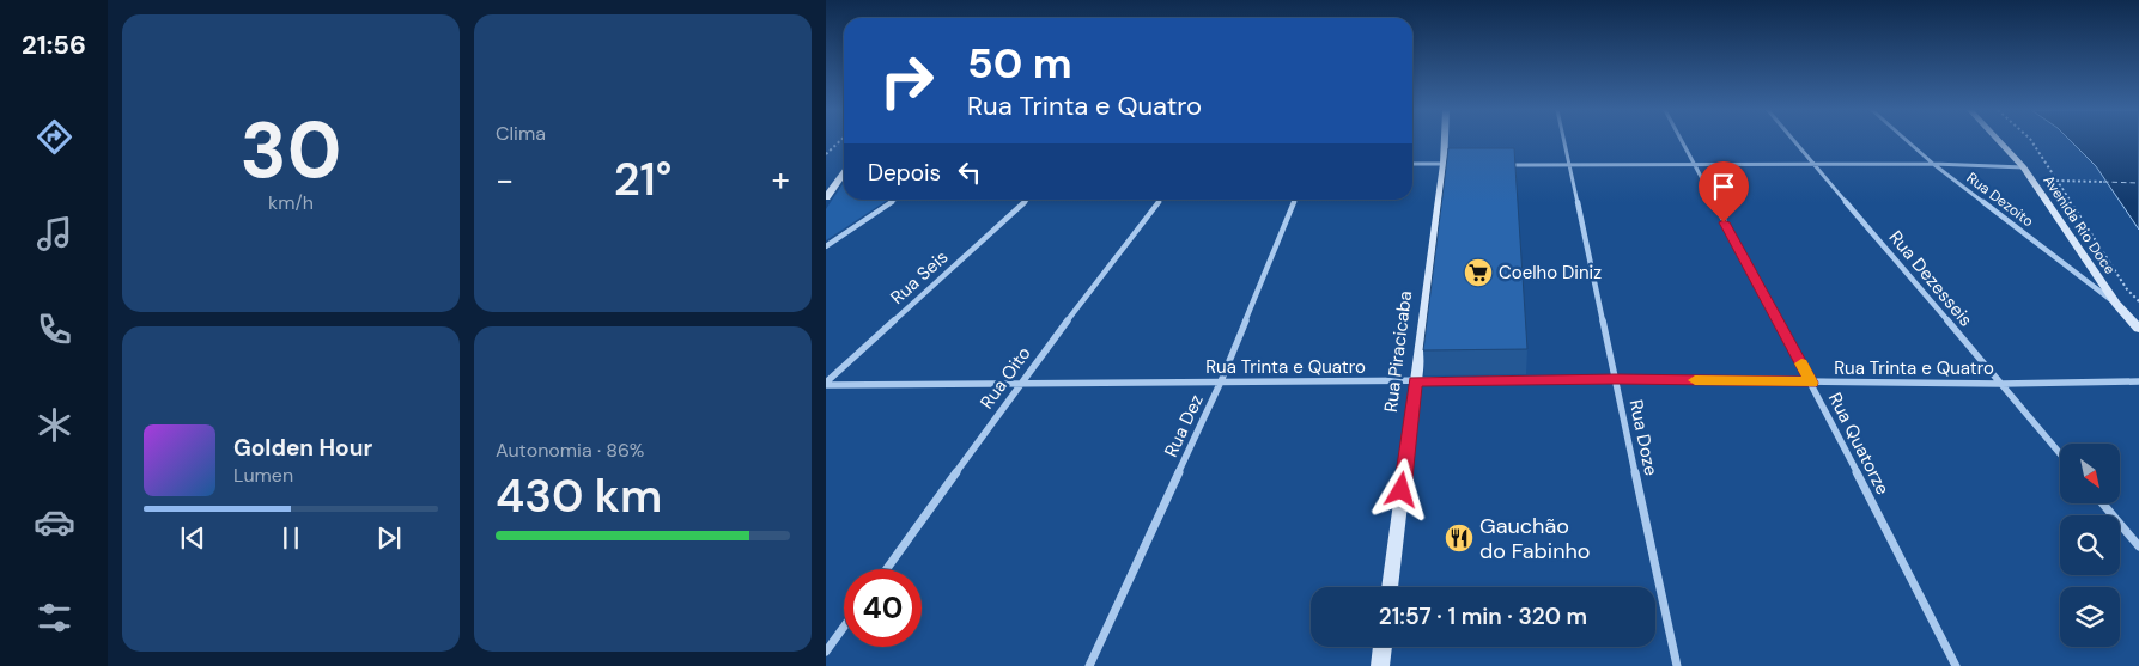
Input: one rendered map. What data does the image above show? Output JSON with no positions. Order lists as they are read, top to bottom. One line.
{"streets":{"street":["Rua Dezoito","Avenida Rio Doce","Rua Seis","Rua Dezesseis","Rua Piracicaba","Rua Trinta e Quatro","Rua Oito","Rua Dez","Rua Doze","Rua Quatorze"]},"crossings":[["Rua Dezoito","Avenida Rio Doce"],["Rua Seis","Rua Trinta e Quatro"],["Rua Dezesseis","Rua Trinta e Quatro"],["Rua Piracicaba","Rua Trinta e Quatro"],["Rua Trinta e Quatro","Rua Oito"],["Rua Trinta e Quatro","Rua Dez"],["Rua Trinta e Quatro","Rua Doze"],["Rua Trinta e Quatro","Rua Quatorze"]],"places":{"supermarket":["Coelho Diniz"],"restaurant":["Gauchão do Fabinho"]},"north":"bottom right","page":{"tabs":"21:56","tile":[["30","km/h"],"Clima",["Autonomia · 86%","430 km"]],"turn":["50 m","Rua Trinta e Quatro"],"then":"Depois","heat":["−","21°","+"],"song":["Golden Hour","Lumen"],"limit":"40","trip":"21:57 · 1 min · 320 m"}}
